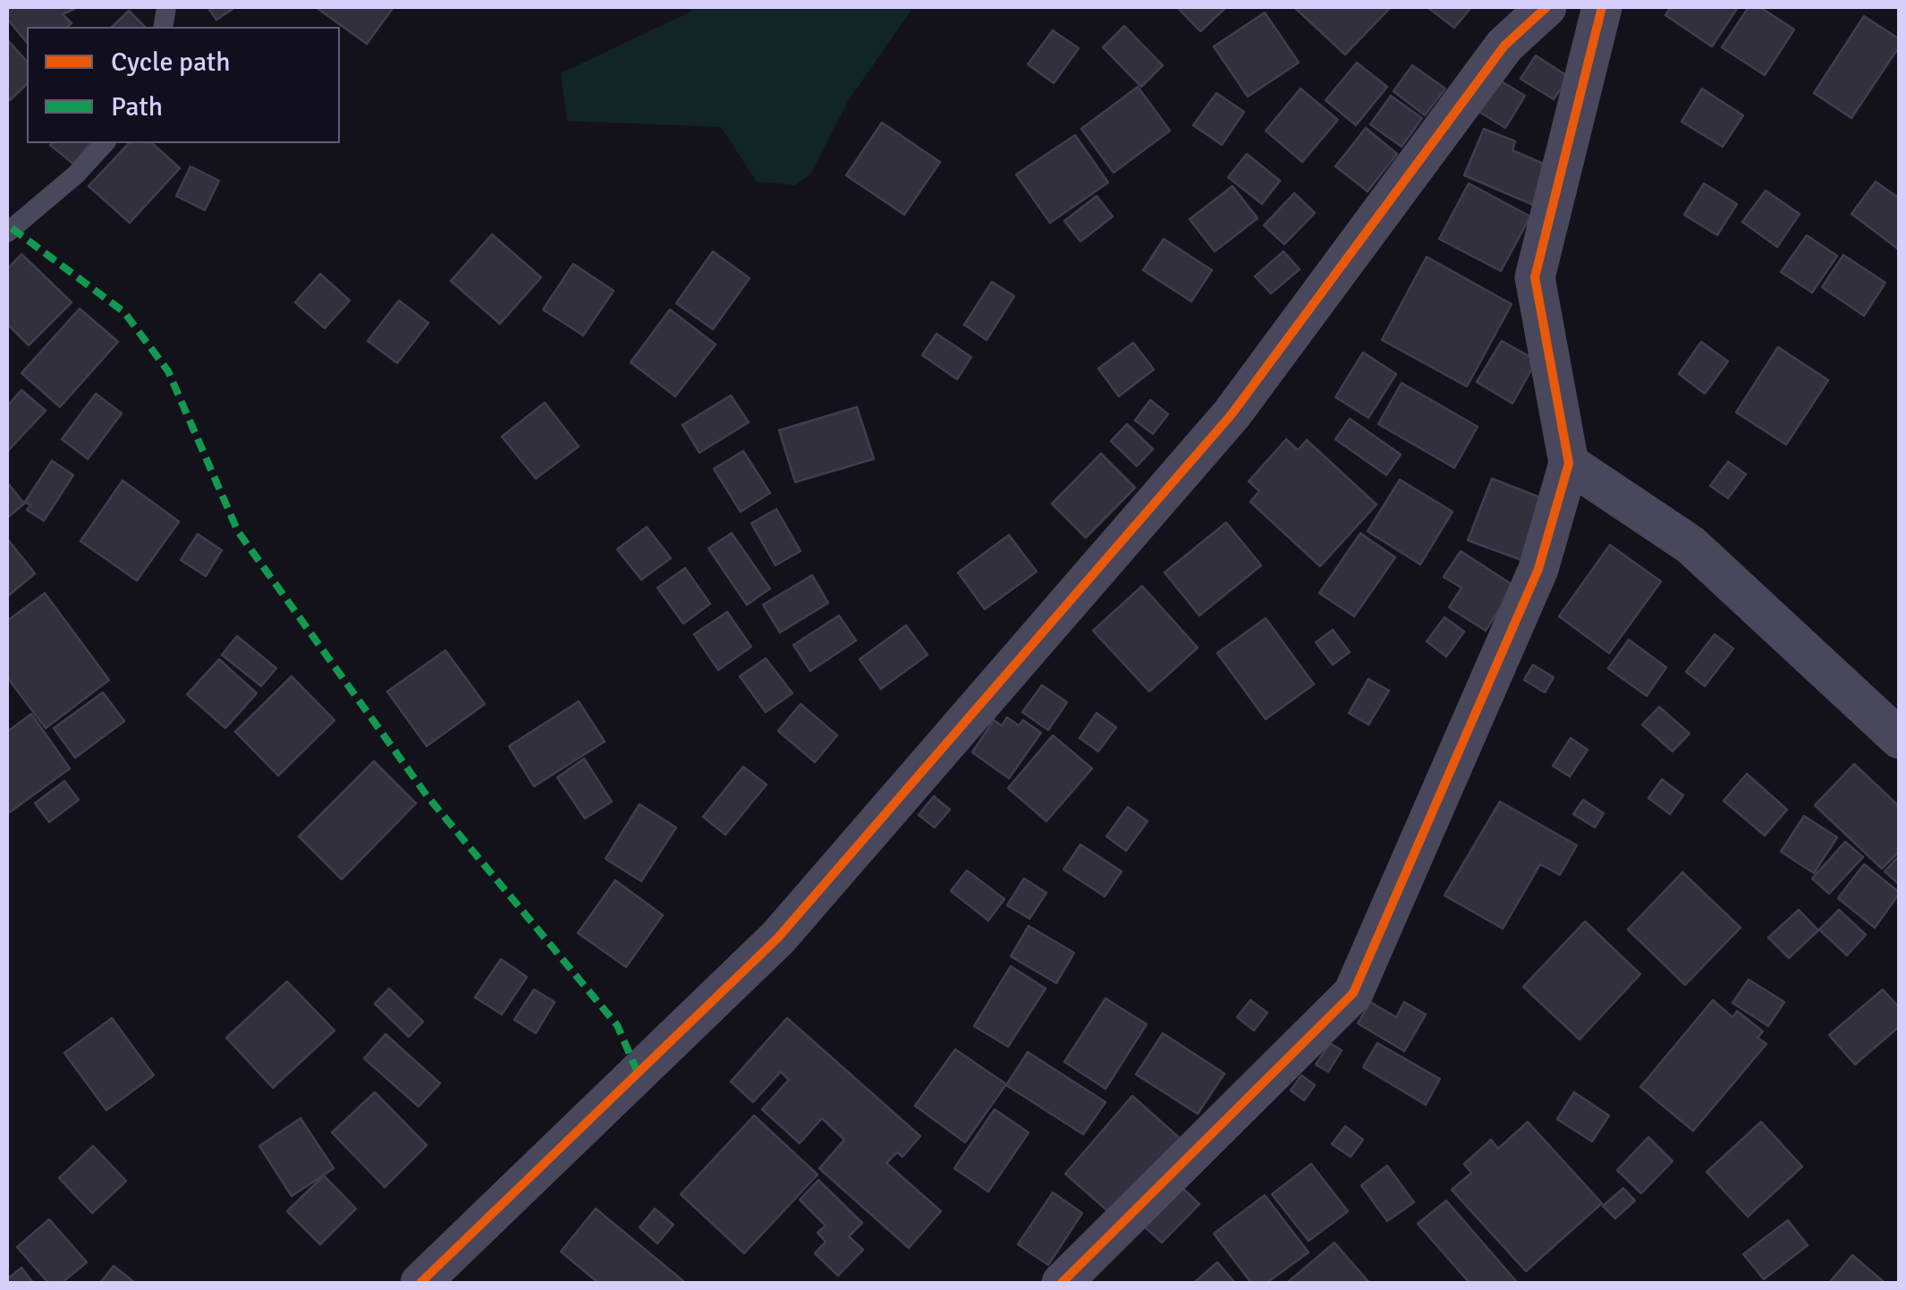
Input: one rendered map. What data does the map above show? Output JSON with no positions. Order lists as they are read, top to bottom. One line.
{"legend":["Cycle path","Path"]}
